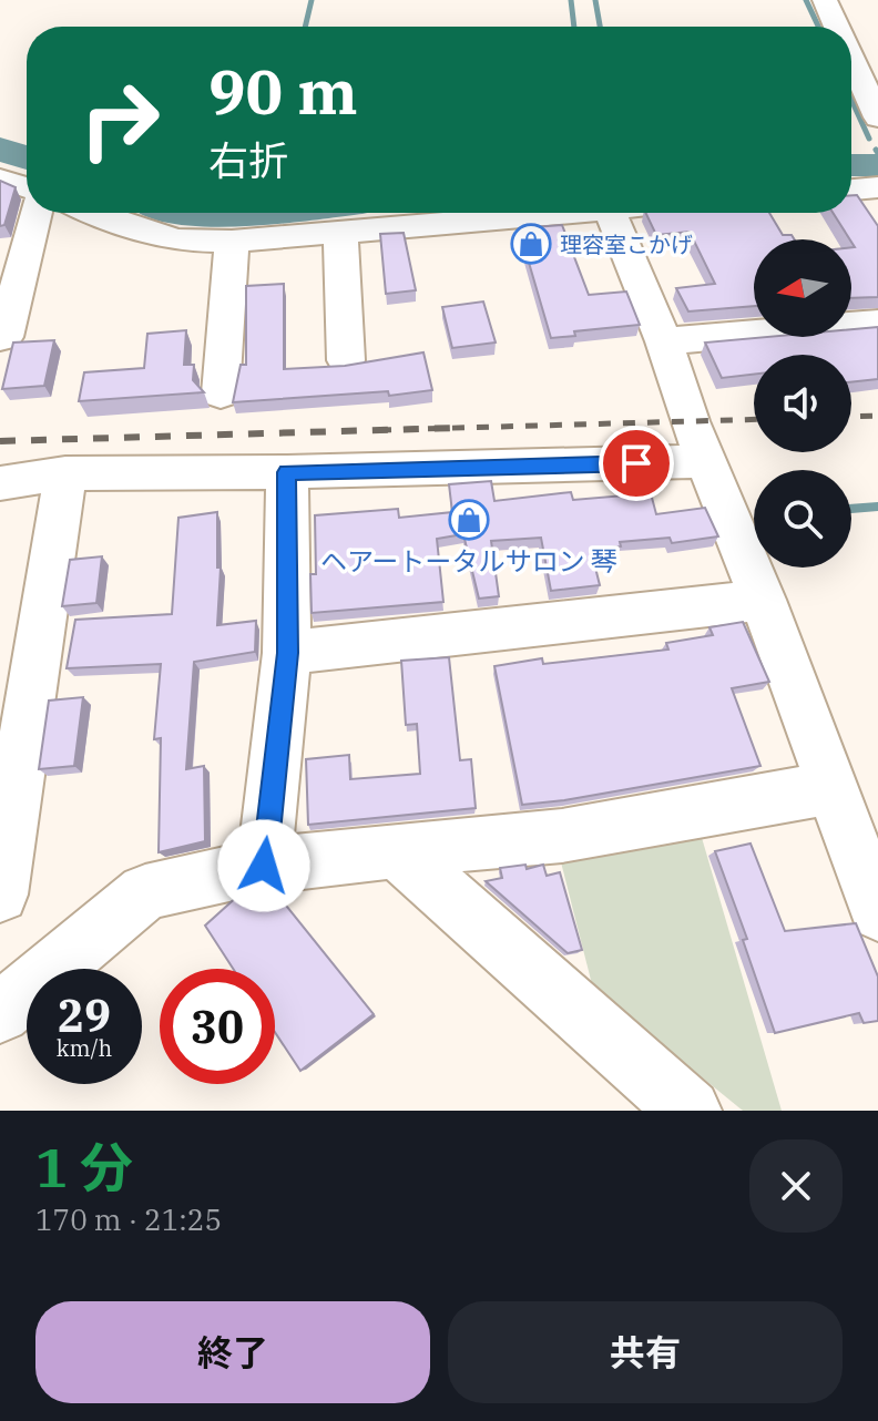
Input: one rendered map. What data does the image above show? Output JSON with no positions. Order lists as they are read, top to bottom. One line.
{"places":{"shop":["理容室こかげ","ヘアートータルサロン 琴"]},"north":"left","page":{"turn":["90 m","右折"],"speed":"29 km/h","limit":"30","heading":["1 分","170 m · 21:25"],"buttons":["終了","共有"]}}
